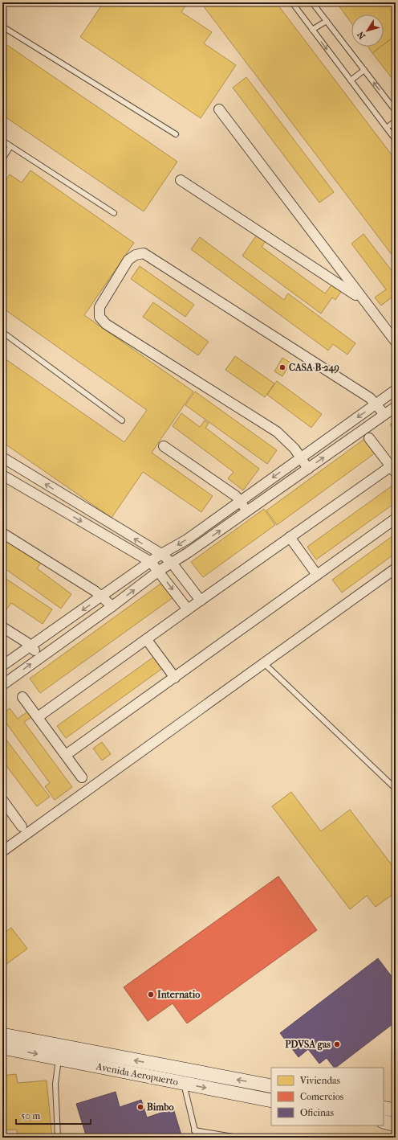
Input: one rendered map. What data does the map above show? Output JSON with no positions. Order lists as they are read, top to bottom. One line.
{"streets":{"street":["Avenida Aeropuerto"]},"places":["CASA B-249","Internatio","PDVSA gas","Bimbo"],"legend":["Viviendas","Comercios","Oficinas"],"scale_bar":"50 m","north":"bottom left"}
